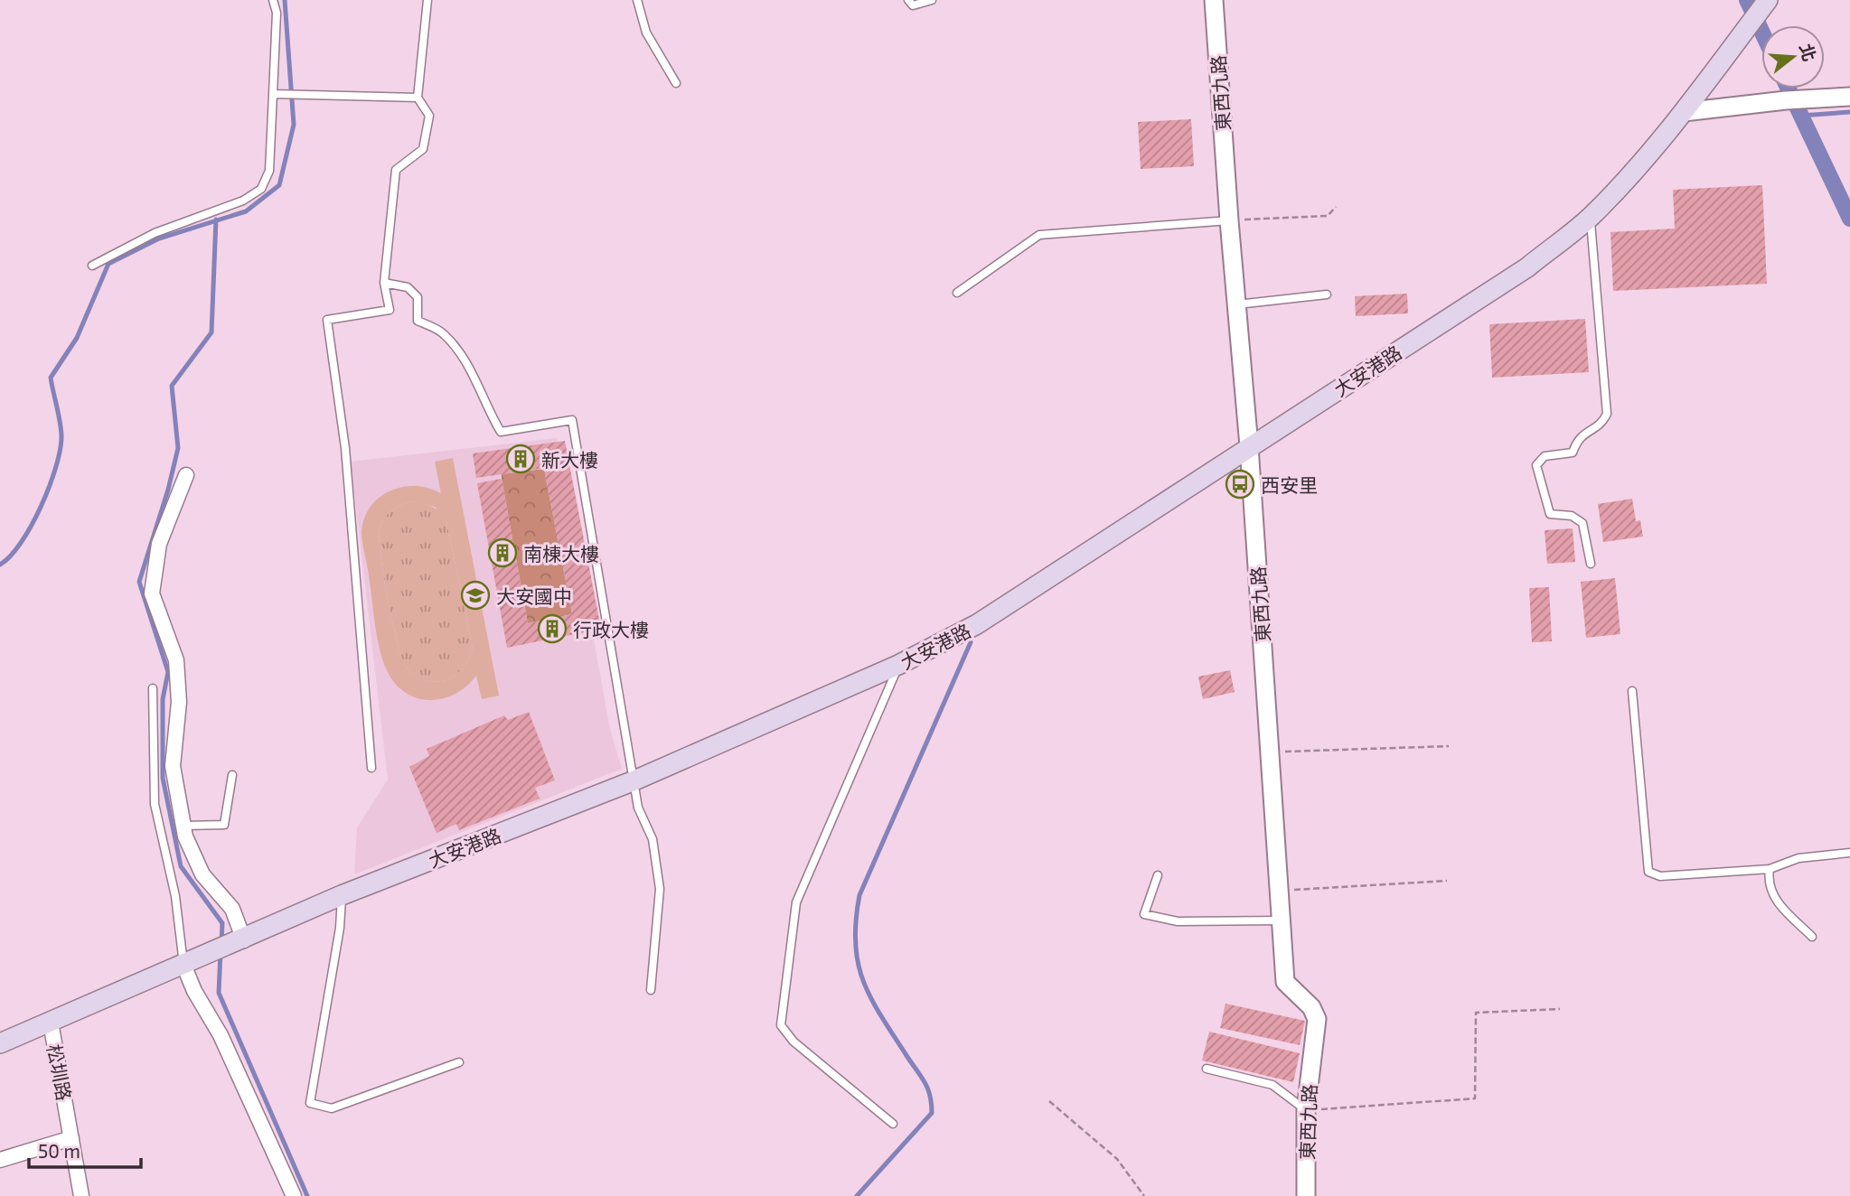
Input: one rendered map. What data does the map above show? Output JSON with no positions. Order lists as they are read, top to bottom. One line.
{"streets":{"main road":["大安港路"],"street":["東西九路","松圳路"]},"crossings":[["東西九路","大安港路"],["大安港路","松圳路"]],"places":{"building":["新大樓","南棟大樓","行政大樓"],"bus stop":["西安里"],"school or university":["大安國中"]},"scale_bar":"50 m","north":"right"}
